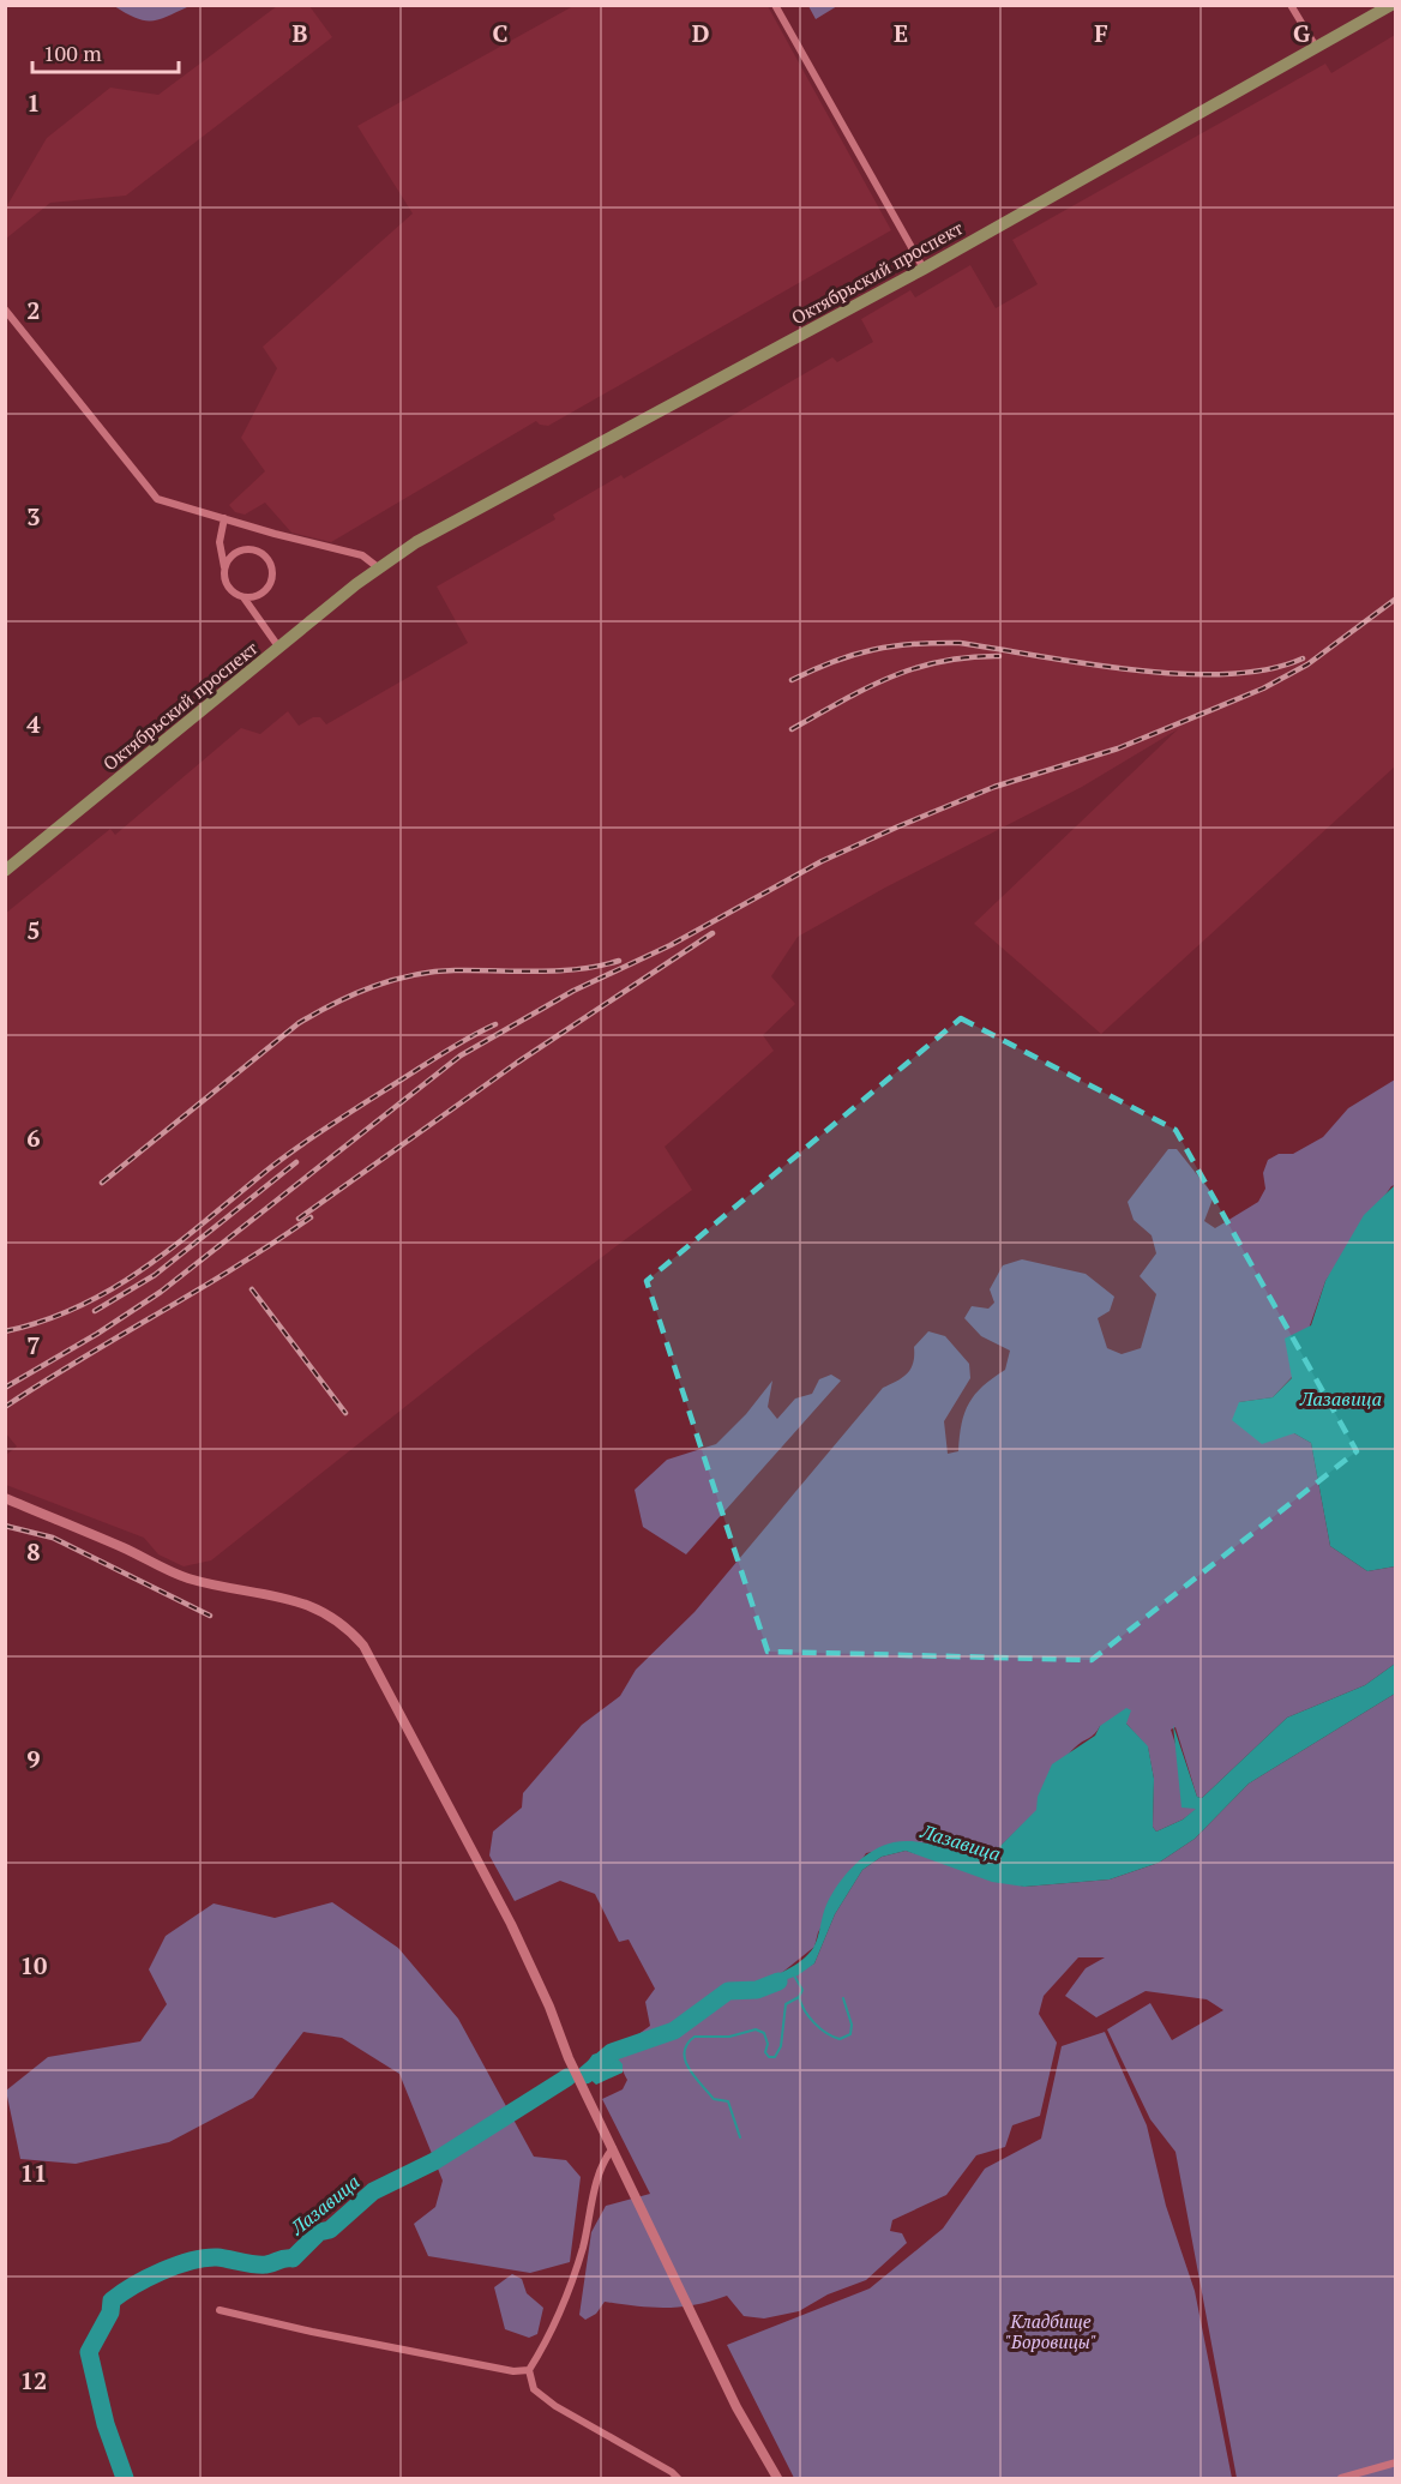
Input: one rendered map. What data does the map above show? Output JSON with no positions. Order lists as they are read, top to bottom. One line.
{"streets":{"main road":["Октябрьский проспект"]},"water":["Лазавица"],"parks":["Кладбище \"Боровицы\""],"scale_bar":"100 m","grid":{"columns":["B","C","D","E","F","G"],"rows":["1","2","3","4","5","6","7","8","9","10","11","12"]}}
